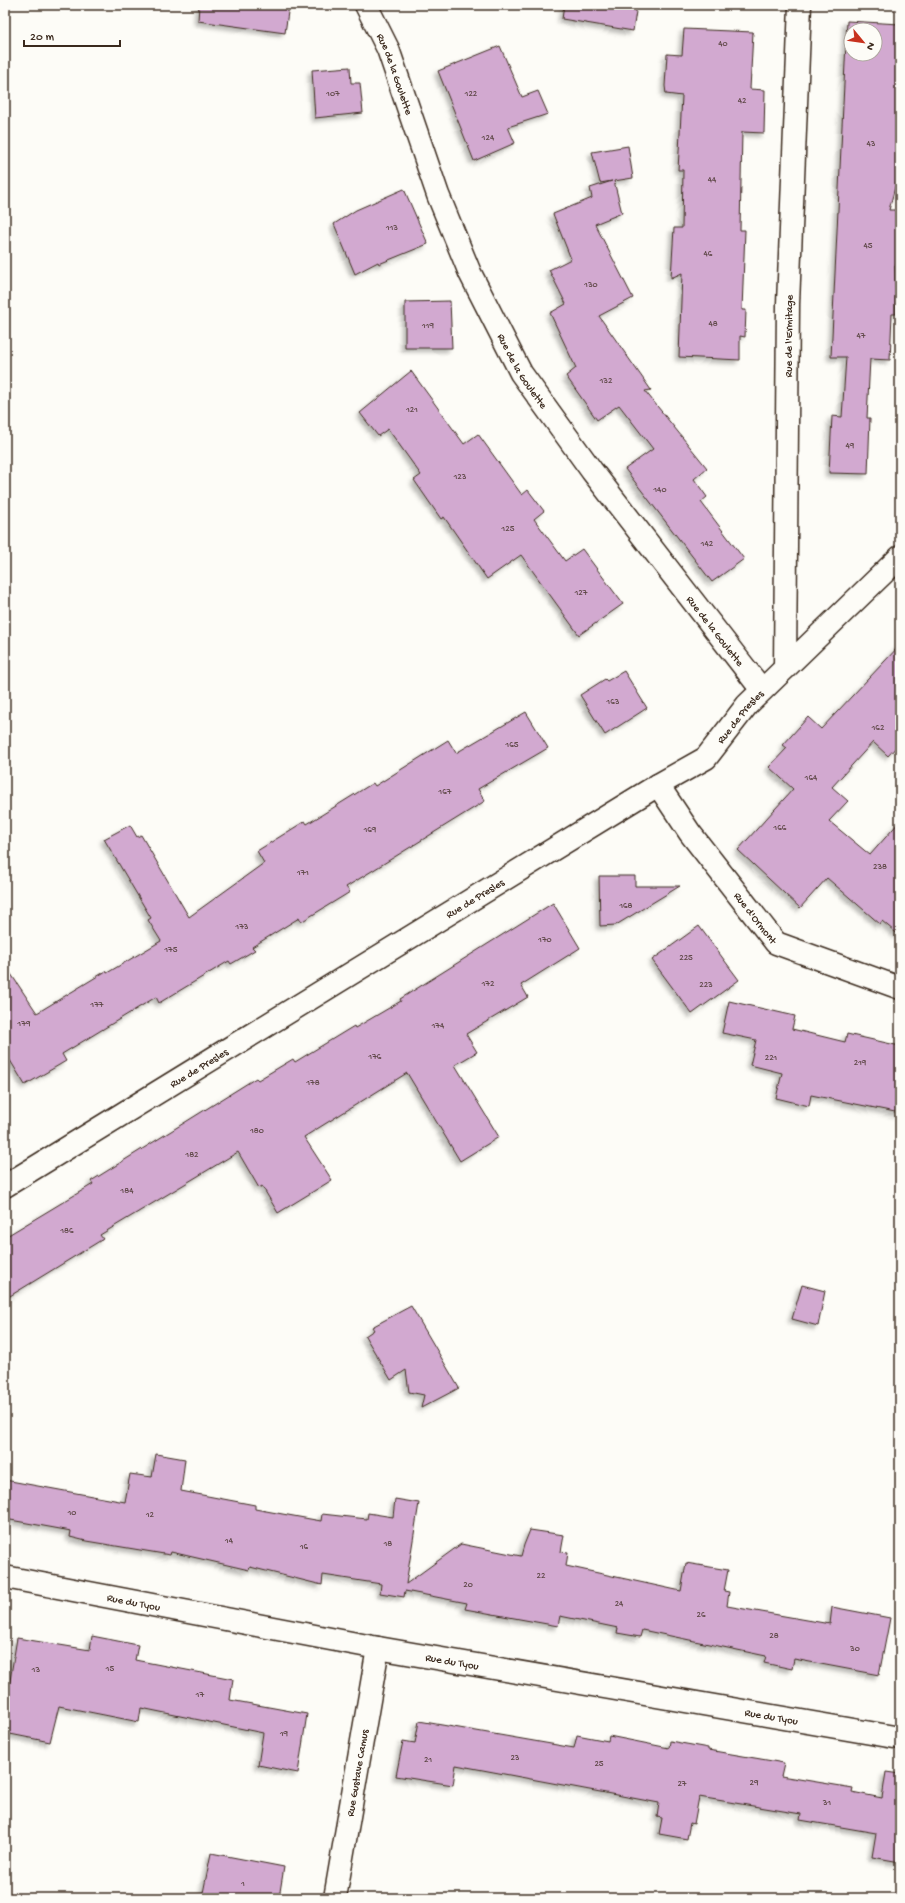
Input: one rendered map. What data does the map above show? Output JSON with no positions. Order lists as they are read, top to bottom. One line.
{"streets":{"street":["Rue de la Goulette","Rue de l'Ermitage","Rue de Presles","Rue d'Ormont","Rue du Tyou","Rue Gustave Camus"]},"crossings":[["Rue de la Goulette","Rue de Presles"],["Rue de l'Ermitage","Rue de Presles"],["Rue de Presles","Rue d'Ormont"],["Rue du Tyou","Rue Gustave Camus"]],"house_numbers":["40","107","122","42","124","43","44","113","45","46","130","48","119","47","132","121","49","123","140","125","142","127","163","162","165","164","167","166","169","238","171","168","173","170","175","225","172","223","177","179","174","176","221","219","178","180","182","184","186","10","12","14","18","16","22","20","24","26","28","30","15","13","17","19","23","21","25","29","27","31","1"],"scale_bar":"20 m","north":"bottom right"}
